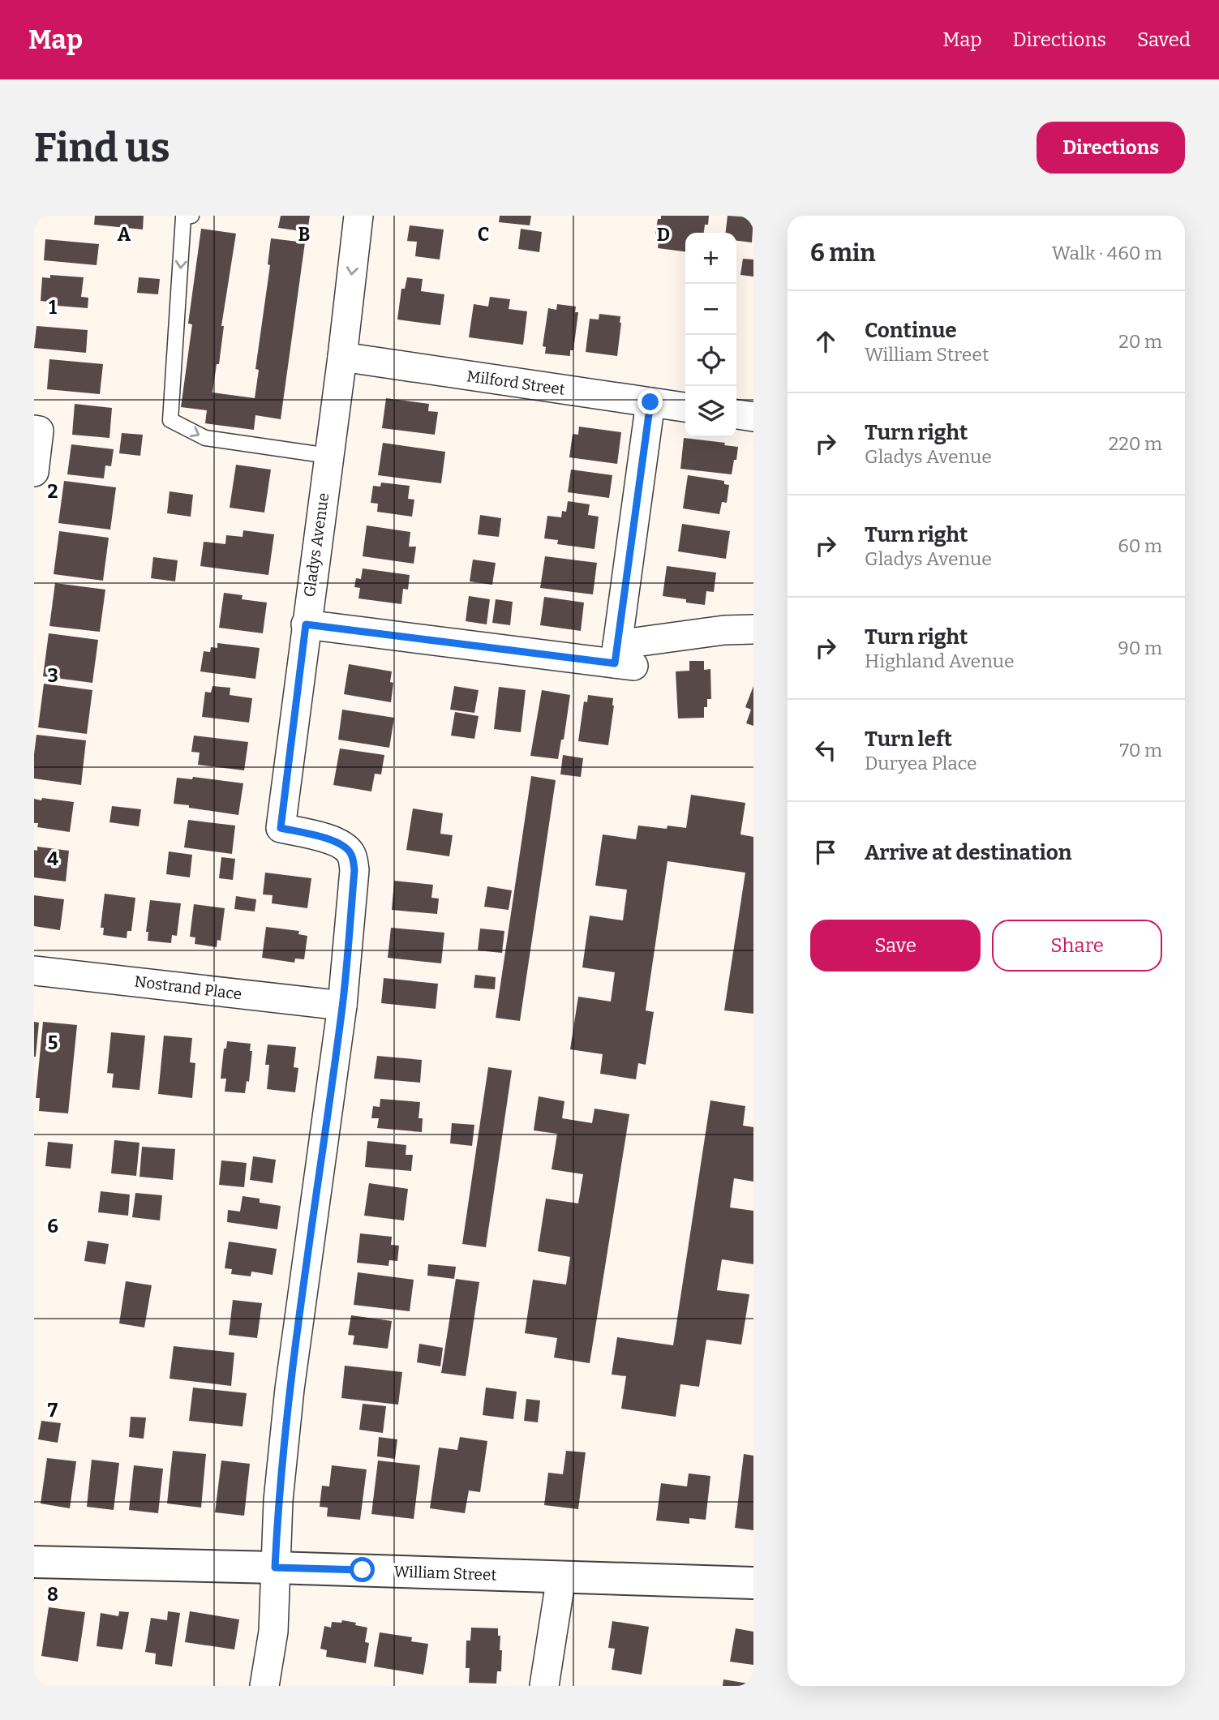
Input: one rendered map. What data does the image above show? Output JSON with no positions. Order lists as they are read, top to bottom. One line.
{"streets":{"street":["Milford Street","Gladys Avenue","Nostrand Place","William Street"]},"crossings":[["Milford Street","Gladys Avenue"],["Gladys Avenue","Nostrand Place"],["Gladys Avenue","William Street"]],"page":{"header":"Map","nav":["Map","Directions","Saved"],"buttons":["Directions",["Save","Share"]],"title":"Find us","heading":["6 min","Walk · 460 m"],"map_buttons":["+","−"],"list":[["Continue","William Street","20 m"],["Turn right","Gladys Avenue","220 m"],["Turn right","Gladys Avenue","60 m"],["Turn right","Highland Avenue","90 m"],["Turn left","Duryea Place","70 m"],"Arrive at destination"]},"grid":{"columns":["A","B","C","D"],"rows":["1","2","3","4","5","6","7","8"]}}
